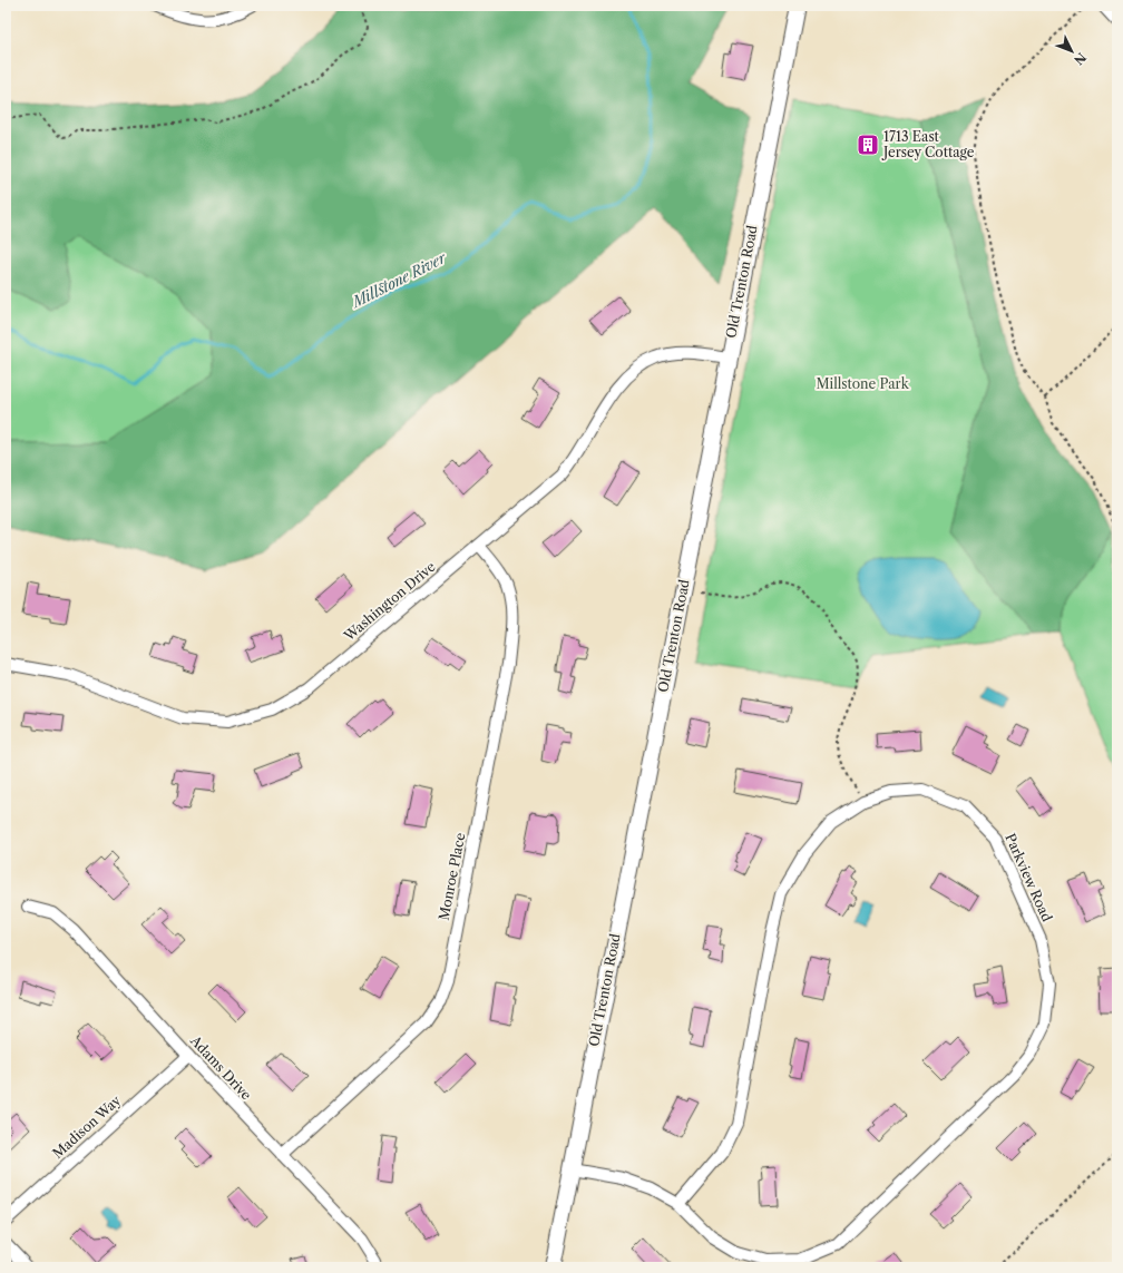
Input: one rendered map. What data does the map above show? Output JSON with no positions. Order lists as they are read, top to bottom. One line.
{"streets":{"main road":["Old Trenton Road"],"street":["Washington Drive","Monroe Place","Parkview Road","Adams Drive","Madison Way"]},"crossings":[["Old Trenton Road","Washington Drive"],["Old Trenton Road","Parkview Road"],["Washington Drive","Monroe Place"],["Monroe Place","Adams Drive"],["Adams Drive","Madison Way"]],"water":["Millstone River"],"parks":["Millstone Park"],"places":{"building":["1713 East Jersey Cottage"]},"north":"bottom right"}
